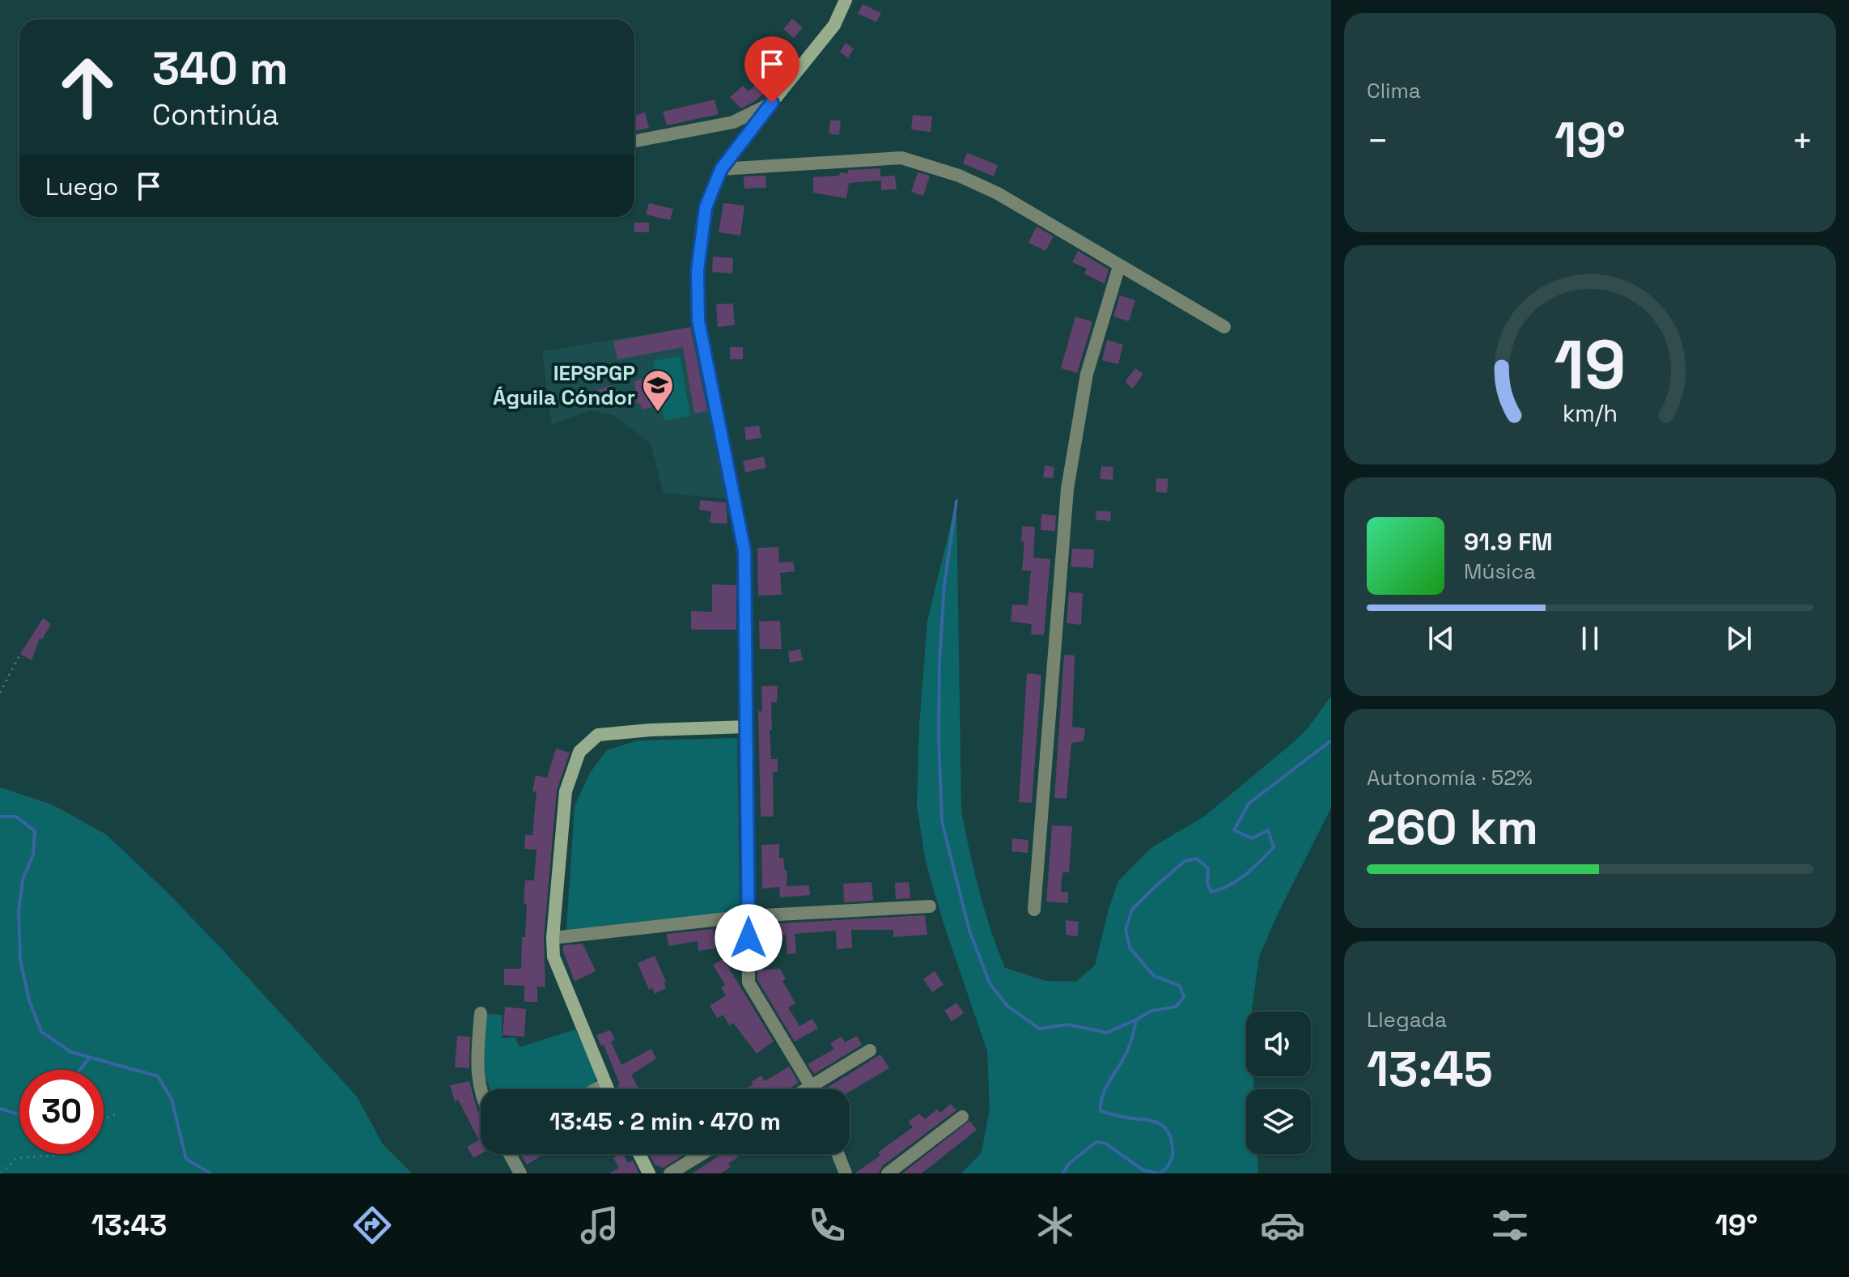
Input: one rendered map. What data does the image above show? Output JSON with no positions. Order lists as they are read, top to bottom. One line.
{"places":{"school or university":["IEPSPGP Águila Cóndor"]},"page":{"tile":["Clima",["Autonomía · 52%","260 km"],["Llegada","13:45"]],"turn":["340 m","Continúa"],"heat":["−","19°","+"],"then":"Luego","song":["91.9 FM","Música"],"limit":"30","trip":"13:45 · 2 min · 470 m","tabs":["13:43","19°"],"gauge":["19","km/h"]}}
